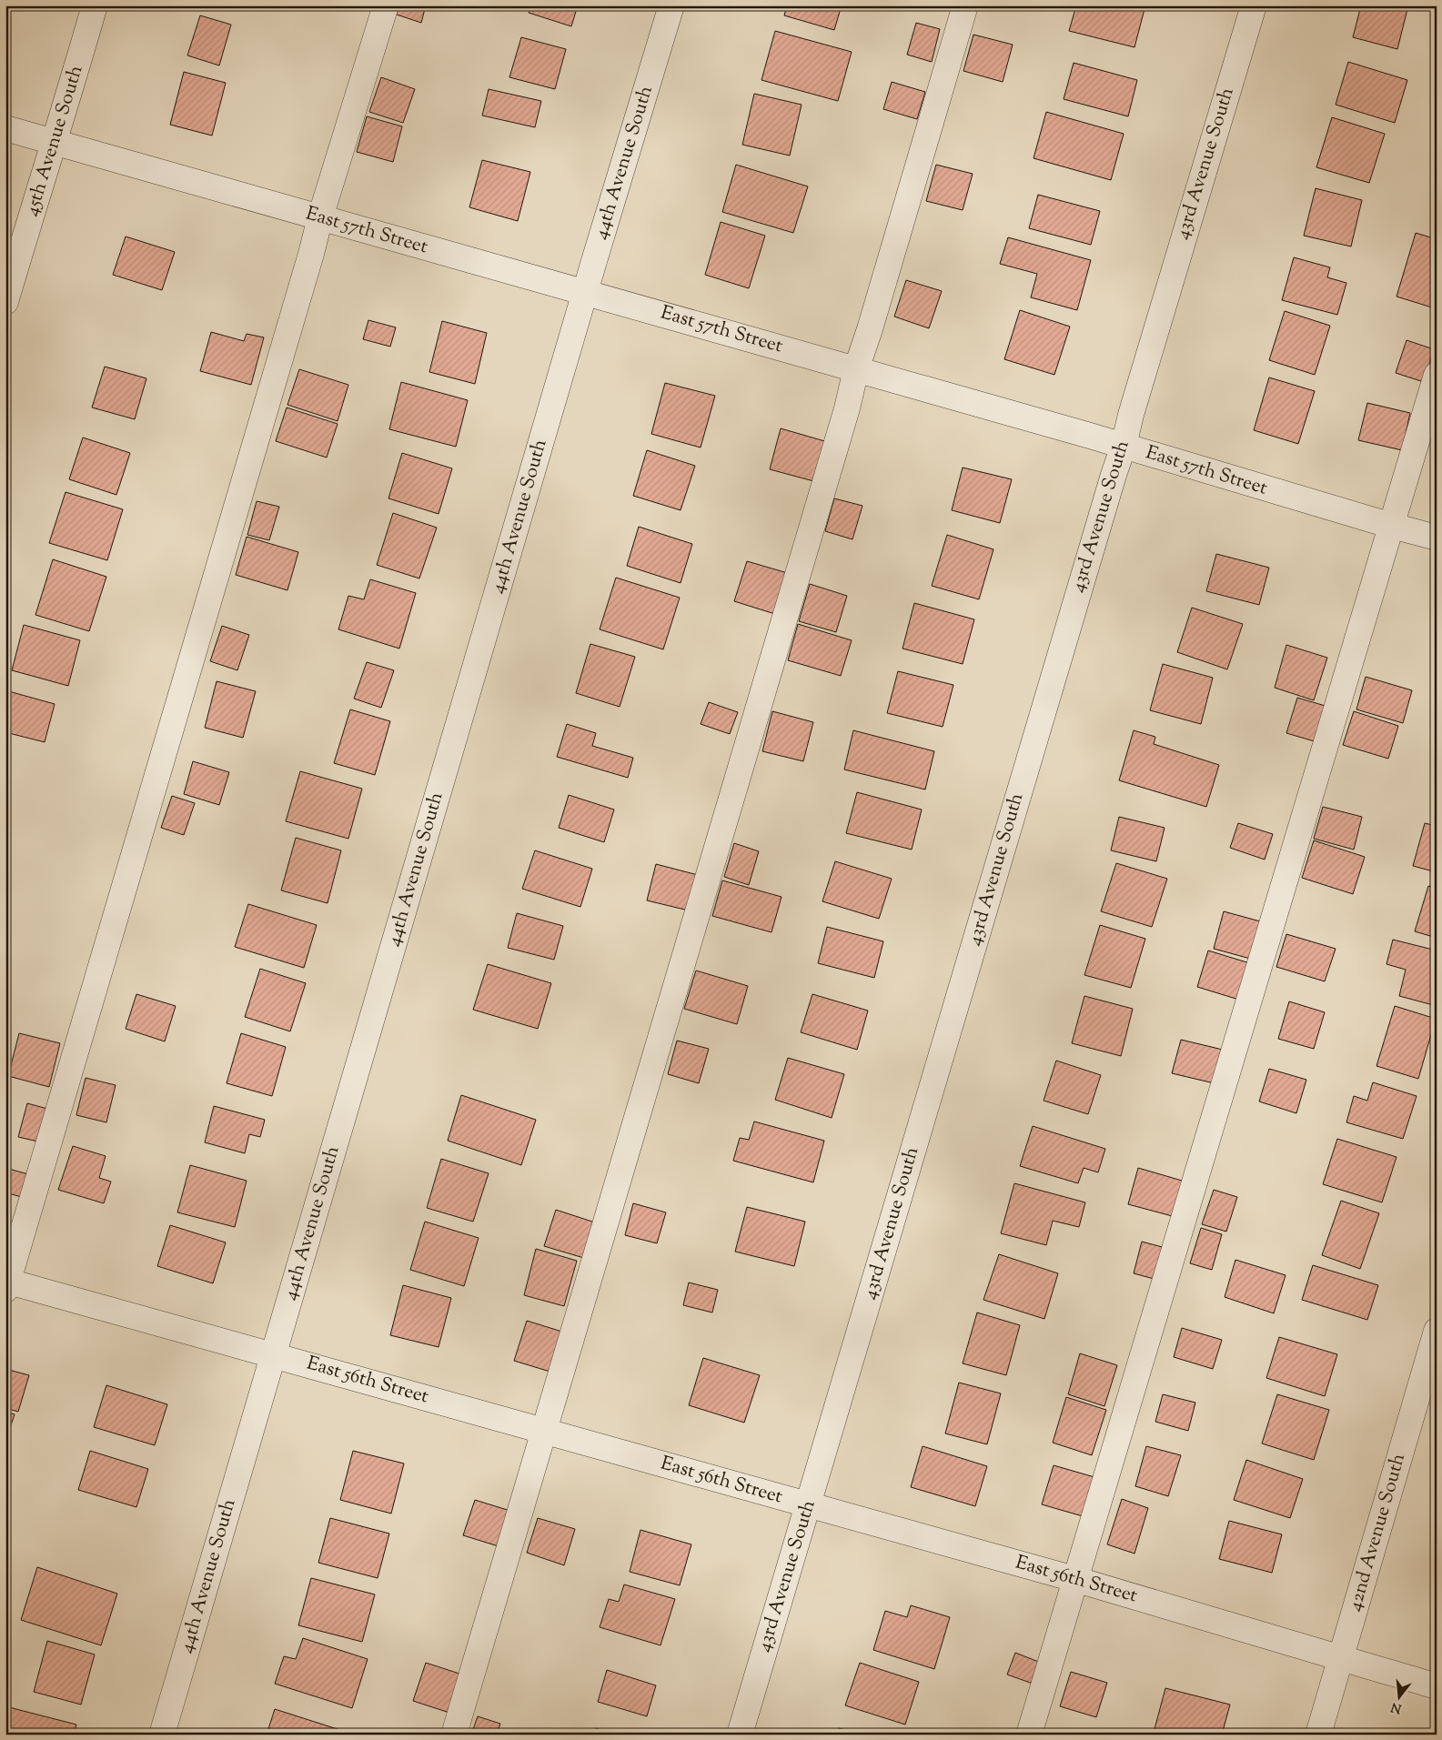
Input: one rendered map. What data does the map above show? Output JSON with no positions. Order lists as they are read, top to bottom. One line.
{"streets":{"street":["45th Avenue South","44th Avenue South","43rd Avenue South","East 57th Street","East 56th Street","42nd Avenue South"]},"crossings":[["45th Avenue South","East 57th Street"],["44th Avenue South","East 57th Street"],["44th Avenue South","East 56th Street"],["43rd Avenue South","East 57th Street"],["43rd Avenue South","East 56th Street"],["East 56th Street","42nd Avenue South"]],"north":"bottom"}
